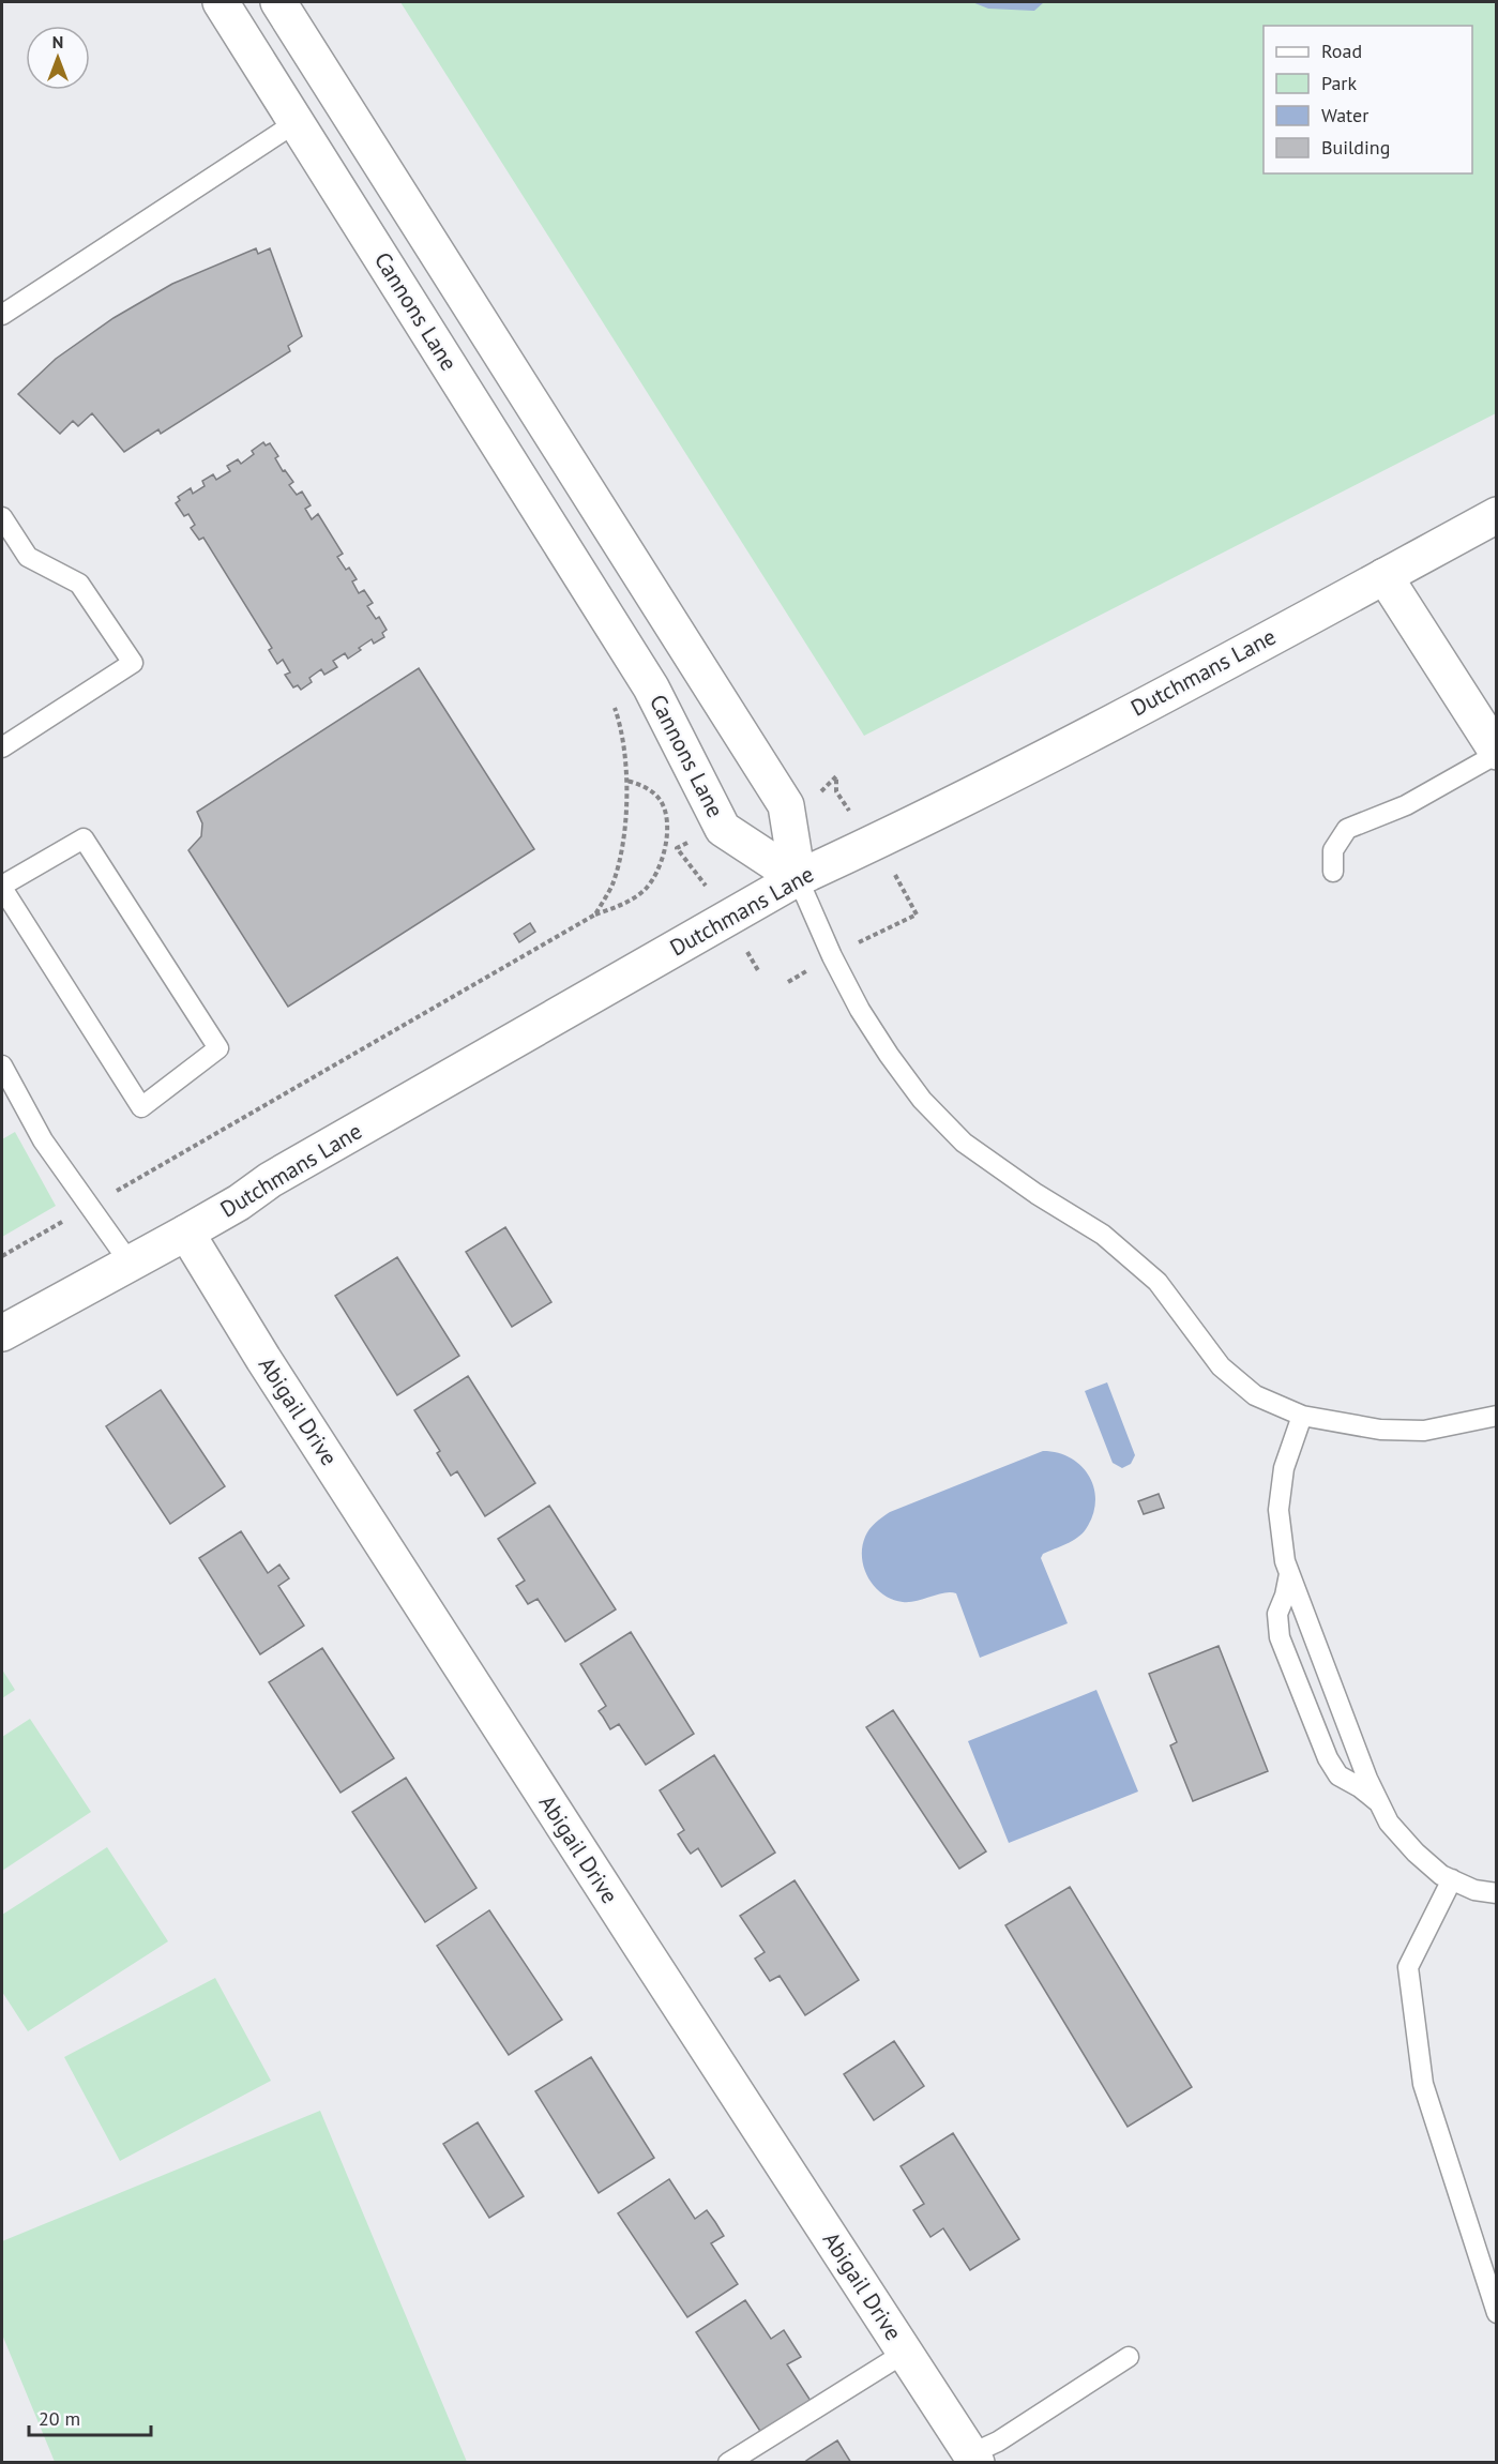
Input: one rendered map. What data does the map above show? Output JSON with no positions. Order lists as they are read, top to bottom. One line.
{"streets":{"main road":["Cannons Lane","Dutchmans Lane","Abigail Drive"]},"crossings":[["Cannons Lane","Dutchmans Lane"],["Dutchmans Lane","Abigail Drive"]],"legend":["Road","Park","Water","Building"],"scale_bar":"20 m","north":"top"}
